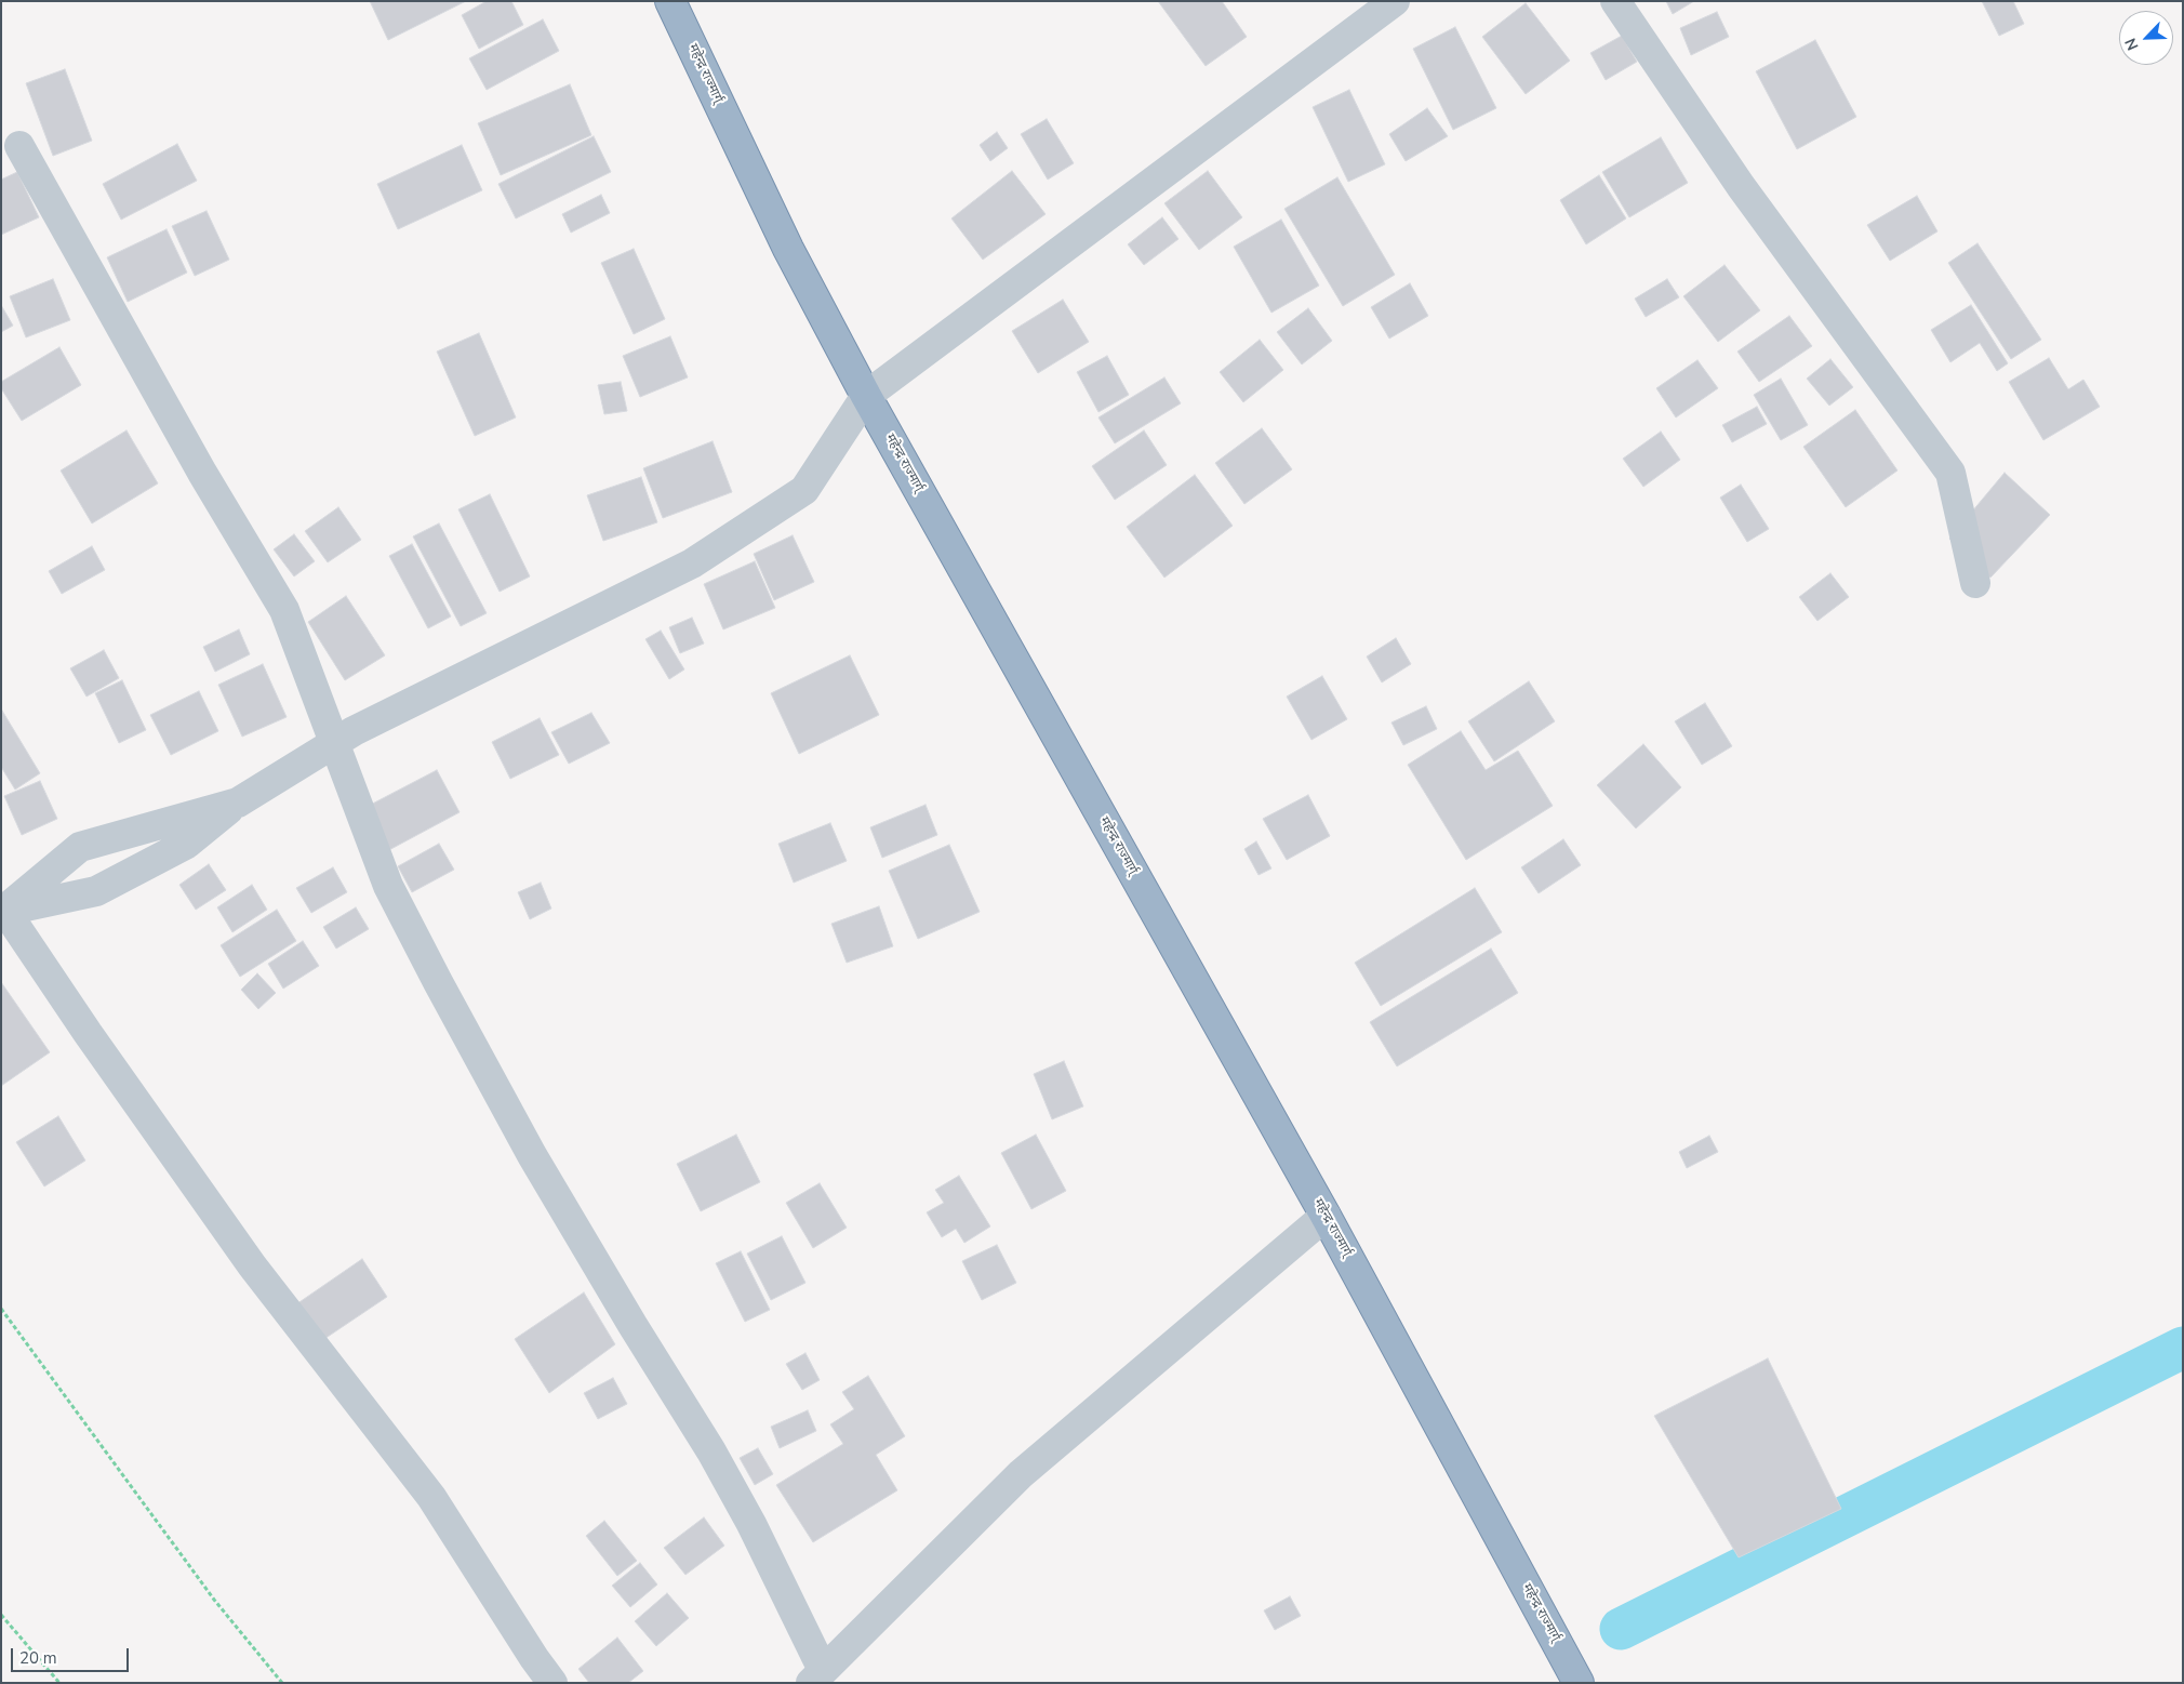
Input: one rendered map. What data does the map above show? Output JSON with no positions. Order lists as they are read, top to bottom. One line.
{"streets":{"highway":["महेन्द्र राज्मार्ग्"]},"scale_bar":"20 m","north":"bottom left"}
